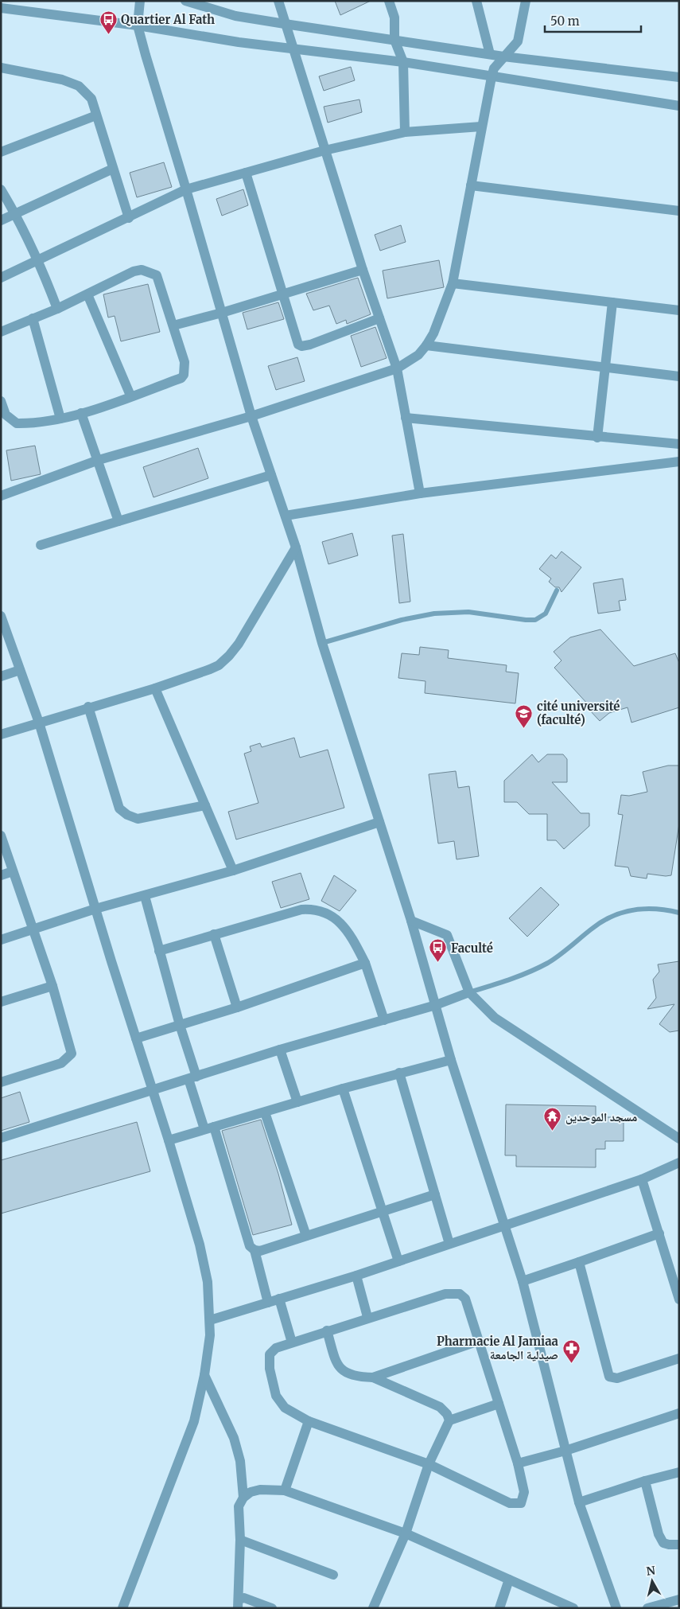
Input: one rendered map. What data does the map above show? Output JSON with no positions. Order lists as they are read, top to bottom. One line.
{"places":{"bus stop":["Quartier Al Fath","Faculté"],"school or university":["cité université (faculté)"],"temple":["مسجد الموحدين"],"pharmacy":["Pharmacie Al Jamiaa صيدلية الجامعة"]},"scale_bar":"50 m","north":"top"}
